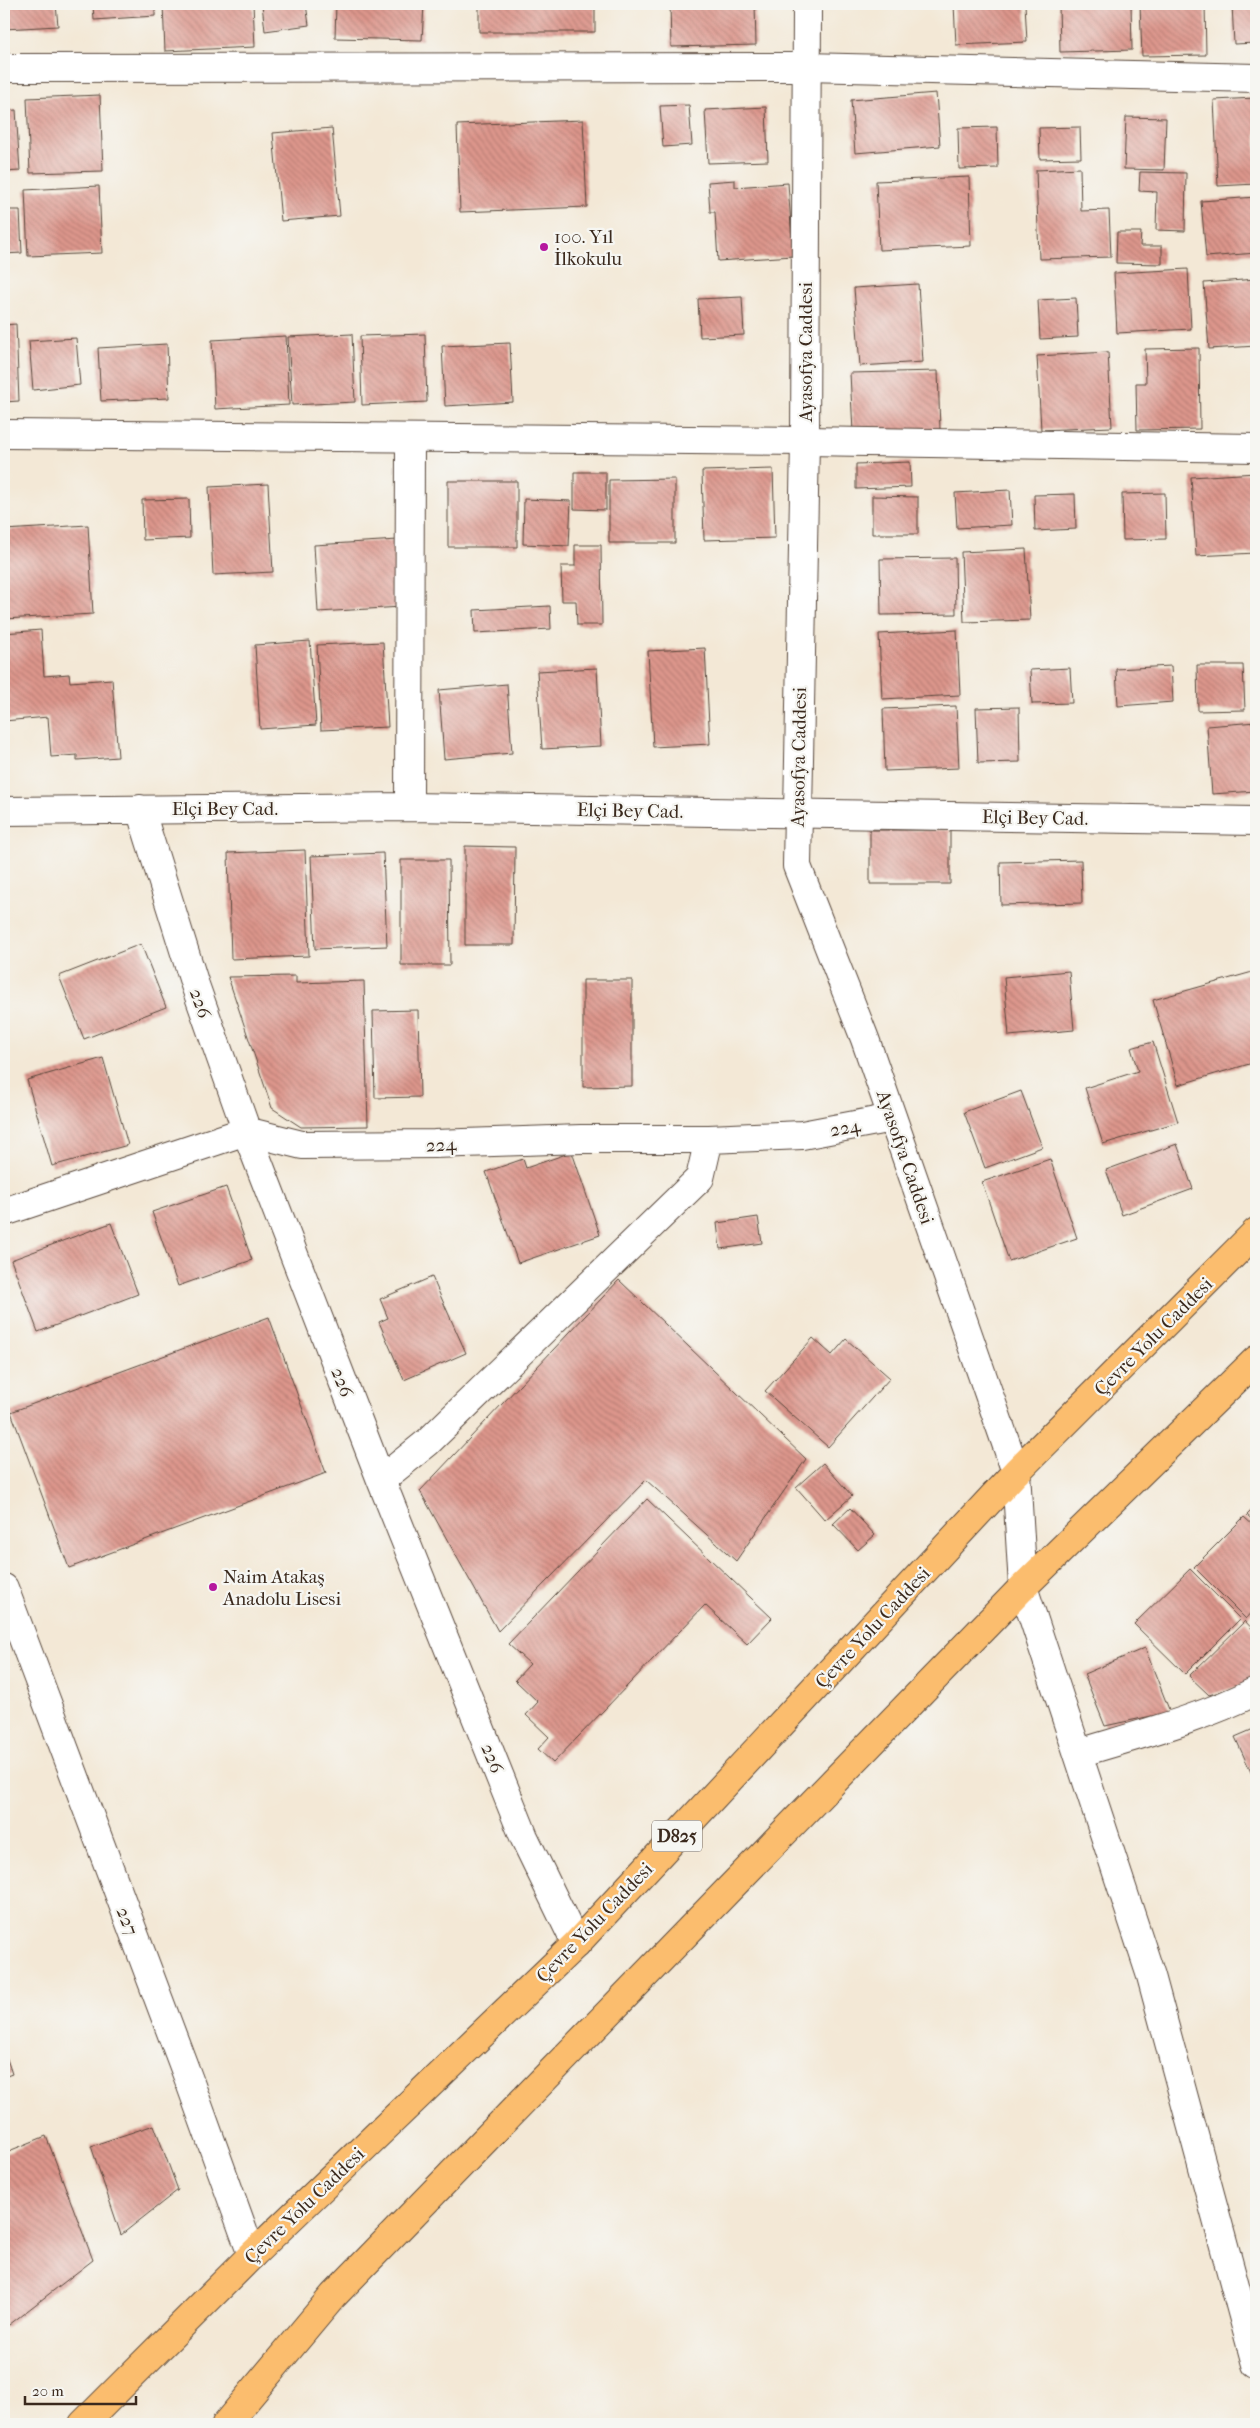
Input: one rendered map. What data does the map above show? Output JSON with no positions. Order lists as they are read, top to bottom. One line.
{"streets":{"highway":["Çevre Yolu Caddesi","D825"],"street":["Ayasofya Caddesi","Elçi Bey Cad.","226","224","227"]},"crossings":[["Ayasofya Caddesi","Elçi Bey Cad."],["Ayasofya Caddesi","224"],["Ayasofya Caddesi","Çevre Yolu Caddesi"],["Elçi Bey Cad.","226"],["226","224"],["226","Çevre Yolu Caddesi"],["Çevre Yolu Caddesi","227"]],"places":["100. Yıl İlkokulu","Naim Atakaş Anadolu Lisesi"],"scale_bar":"20 m"}
